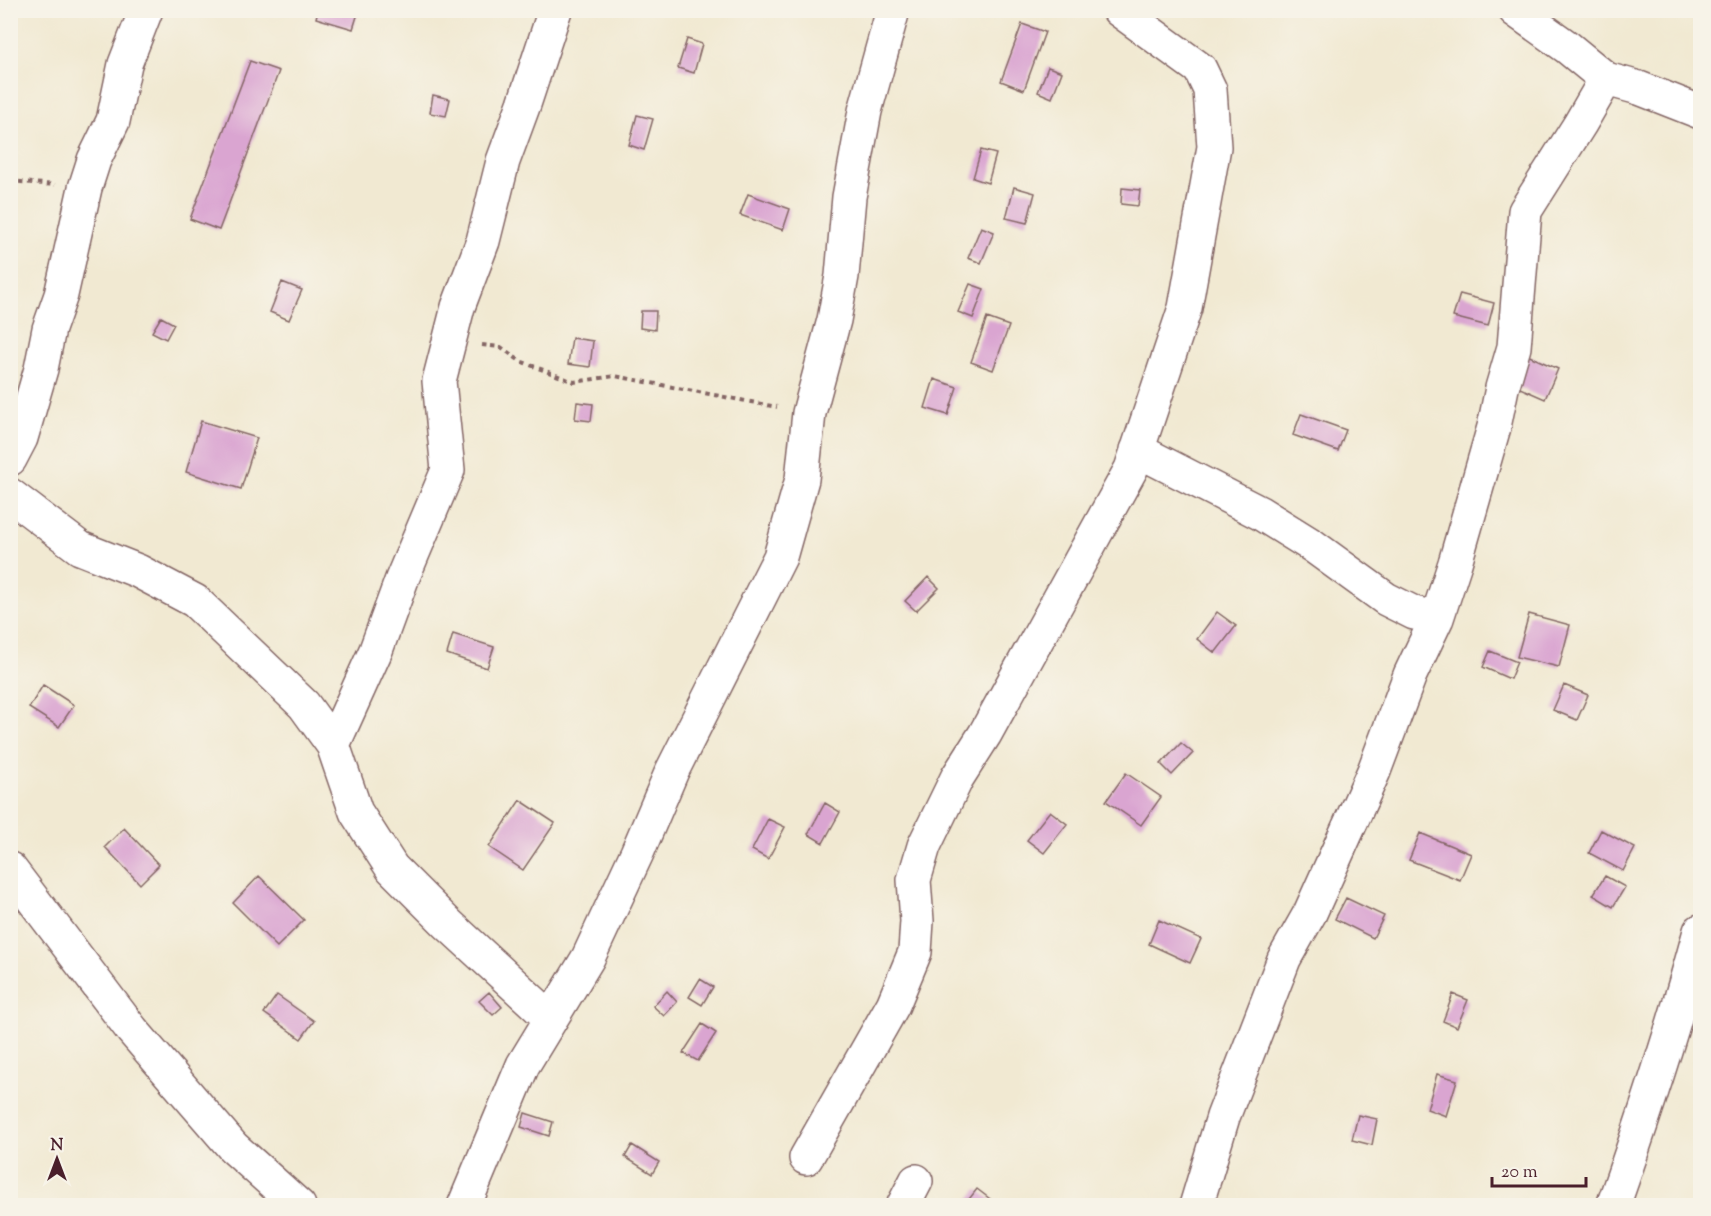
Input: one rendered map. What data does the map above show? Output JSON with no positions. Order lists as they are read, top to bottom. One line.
{"scale_bar":"20 m","north":"top"}
